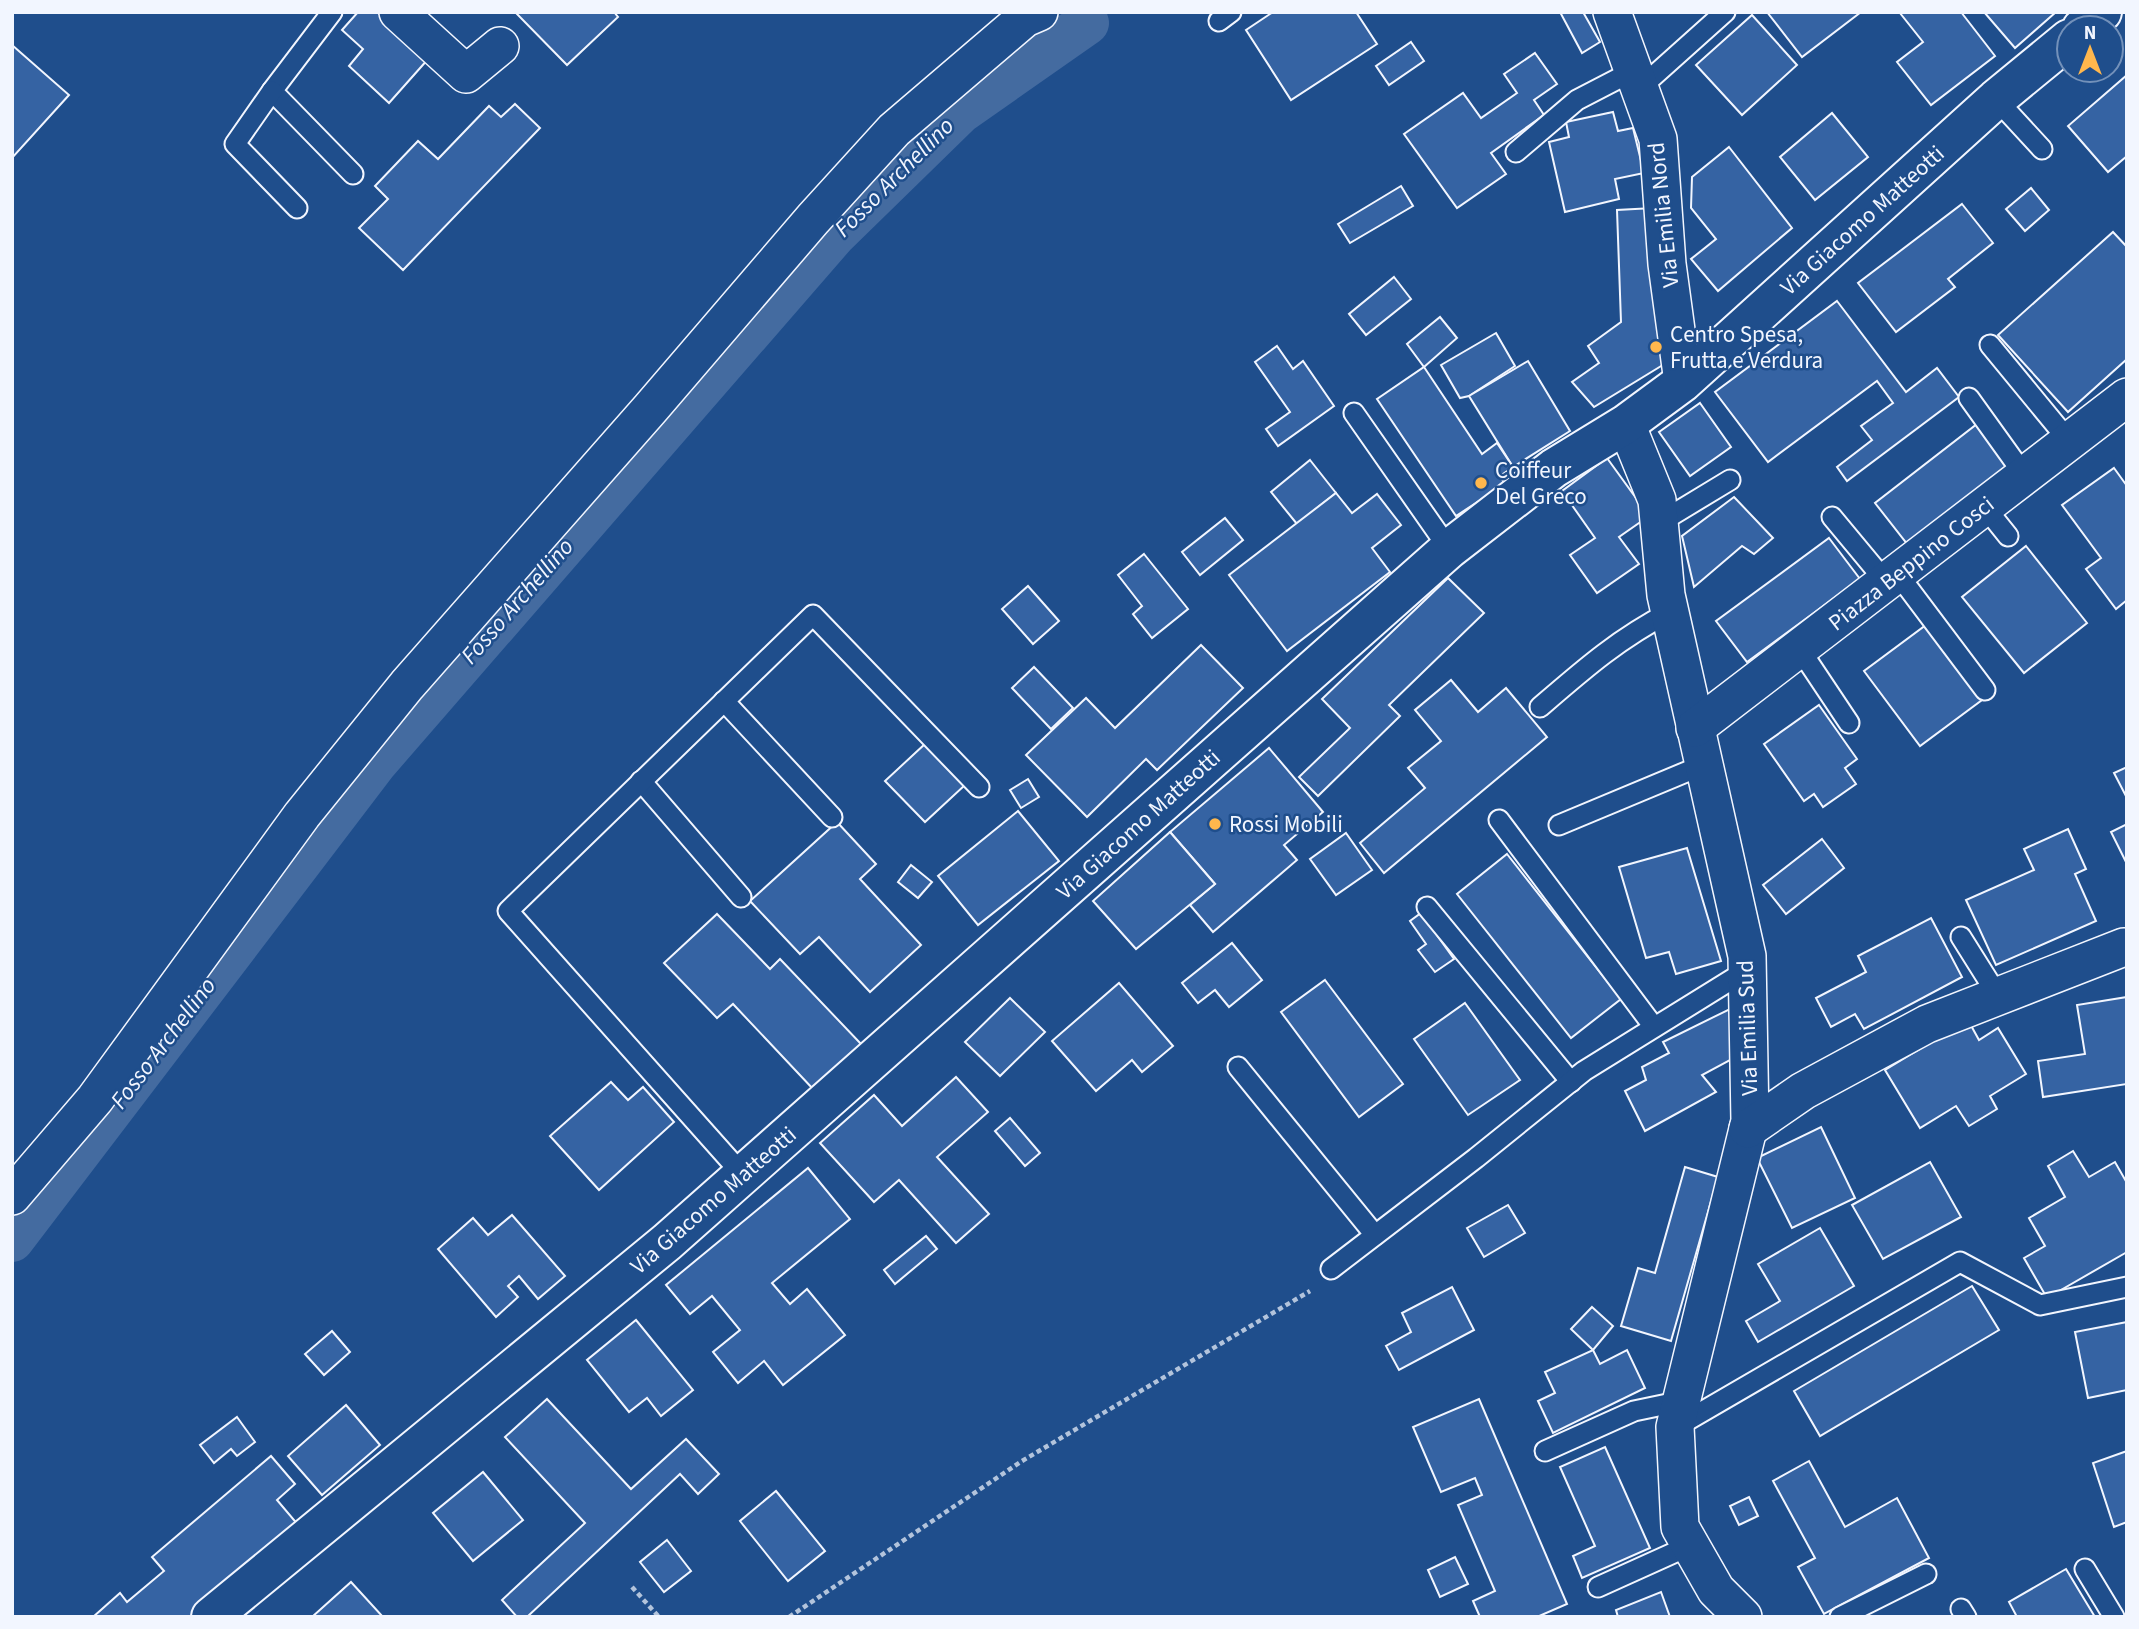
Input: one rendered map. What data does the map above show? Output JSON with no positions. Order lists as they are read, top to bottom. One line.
{"streets":{"street":["Via Emilia Nord","Via Giacomo Matteotti","Piazza Beppino Cosci","Via Emilia Sud"]},"crossings":[["Via Emilia Nord","Via Giacomo Matteotti"],["Via Giacomo Matteotti","Via Emilia Sud"],["Piazza Beppino Cosci","Via Emilia Sud"]],"water":["Fosso Archellino"],"places":["Centro Spesa, Frutta e Verdura","Coiffeur Del Greco","Rossi Mobili"],"north":"top"}
